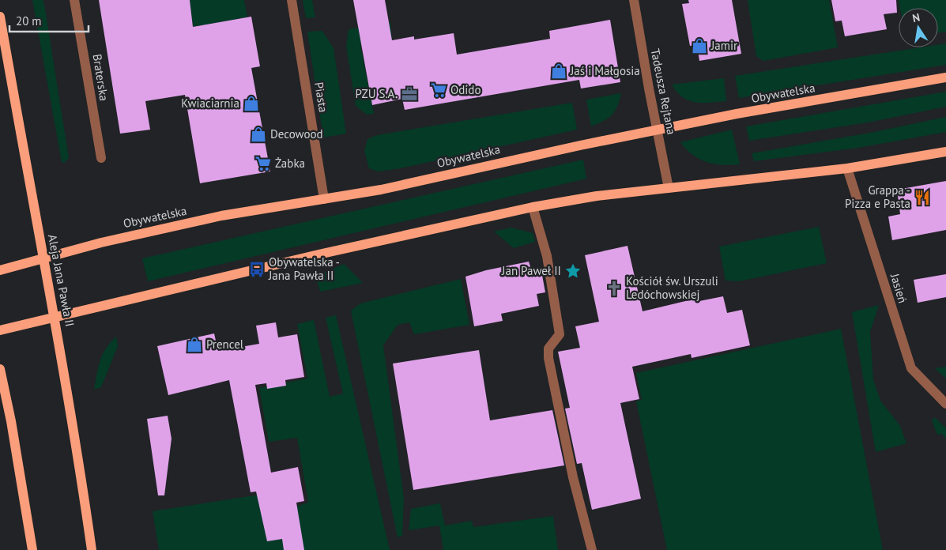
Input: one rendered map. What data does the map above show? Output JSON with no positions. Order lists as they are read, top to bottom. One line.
{"streets":{"main road":["Obywatelska","Aleja Jana Pawła II"],"street":["Braterska","Tadeusza Rejtana","Piasta","Jasień"]},"crossings":[["Tadeusza Rejtana","Obywatelska"],["Obywatelska","Piasta"],["Obywatelska","Aleja Jana Pawła II"]],"places":{"shop":["Jamir","Jaś i Małgosia","Kwiaciarnia","Decowood","Prencel"],"supermarket":["Odido","Żabka"],"office":["PZU S.A."],"restaurant":["Grappa - Pizza e Pasta"],"bus stop":["Obywatelska - Jana Pawła II"],"place":["Jan Paweł II"],"church":["Kościół św. Urszuli Ledóchowskiej"]},"scale_bar":"20 m","north":"top"}
